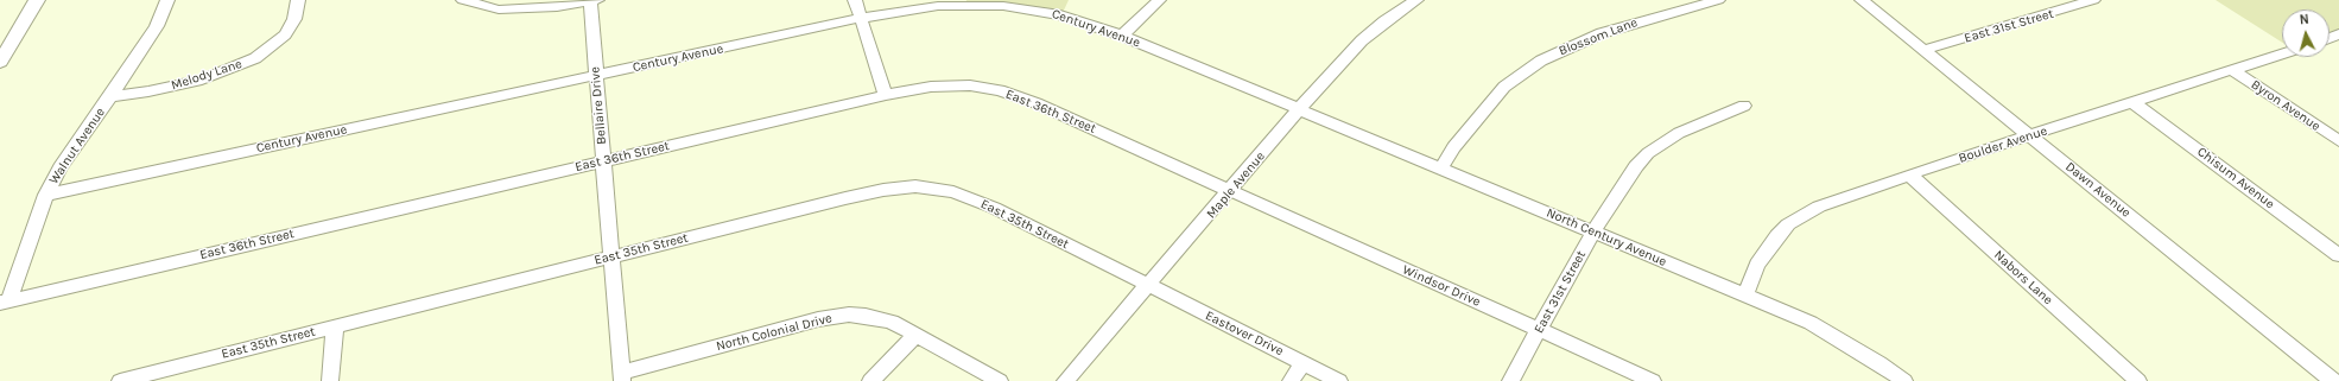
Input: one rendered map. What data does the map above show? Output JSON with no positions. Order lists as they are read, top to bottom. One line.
{"streets":{"street":["East 31st Street","Century Avenue","Blossom Lane","Melody Lane","Bellaire Drive","Byron Avenue","East 36th Street","Boulder Avenue","Walnut Avenue","Chisum Avenue","Maple Avenue","Dawn Avenue","East 35th Street","North Century Avenue","Nabors Lane","Windsor Drive","North Colonial Drive","Eastover Drive"]},"crossings":[["East 31st Street","Dawn Avenue"],["East 31st Street","North Century Avenue"],["East 31st Street","Windsor Drive"],["Century Avenue","Bellaire Drive"],["Century Avenue","Walnut Avenue"],["Century Avenue","Maple Avenue"],["Century Avenue","North Century Avenue"],["Blossom Lane","North Century Avenue"],["Melody Lane","Walnut Avenue"],["Bellaire Drive","East 36th Street"],["Bellaire Drive","East 35th Street"],["Bellaire Drive","North Colonial Drive"],["Byron Avenue","Boulder Avenue"],["East 36th Street","Walnut Avenue"],["East 36th Street","Maple Avenue"],["East 36th Street","Windsor Drive"],["Boulder Avenue","Chisum Avenue"],["Boulder Avenue","Dawn Avenue"],["Boulder Avenue","North Century Avenue"],["Boulder Avenue","Nabors Lane"],["Maple Avenue","East 35th Street"],["Maple Avenue","North Century Avenue"],["Maple Avenue","Windsor Drive"],["Maple Avenue","Eastover Drive"],["East 35th Street","Eastover Drive"]],"north":"top"}
